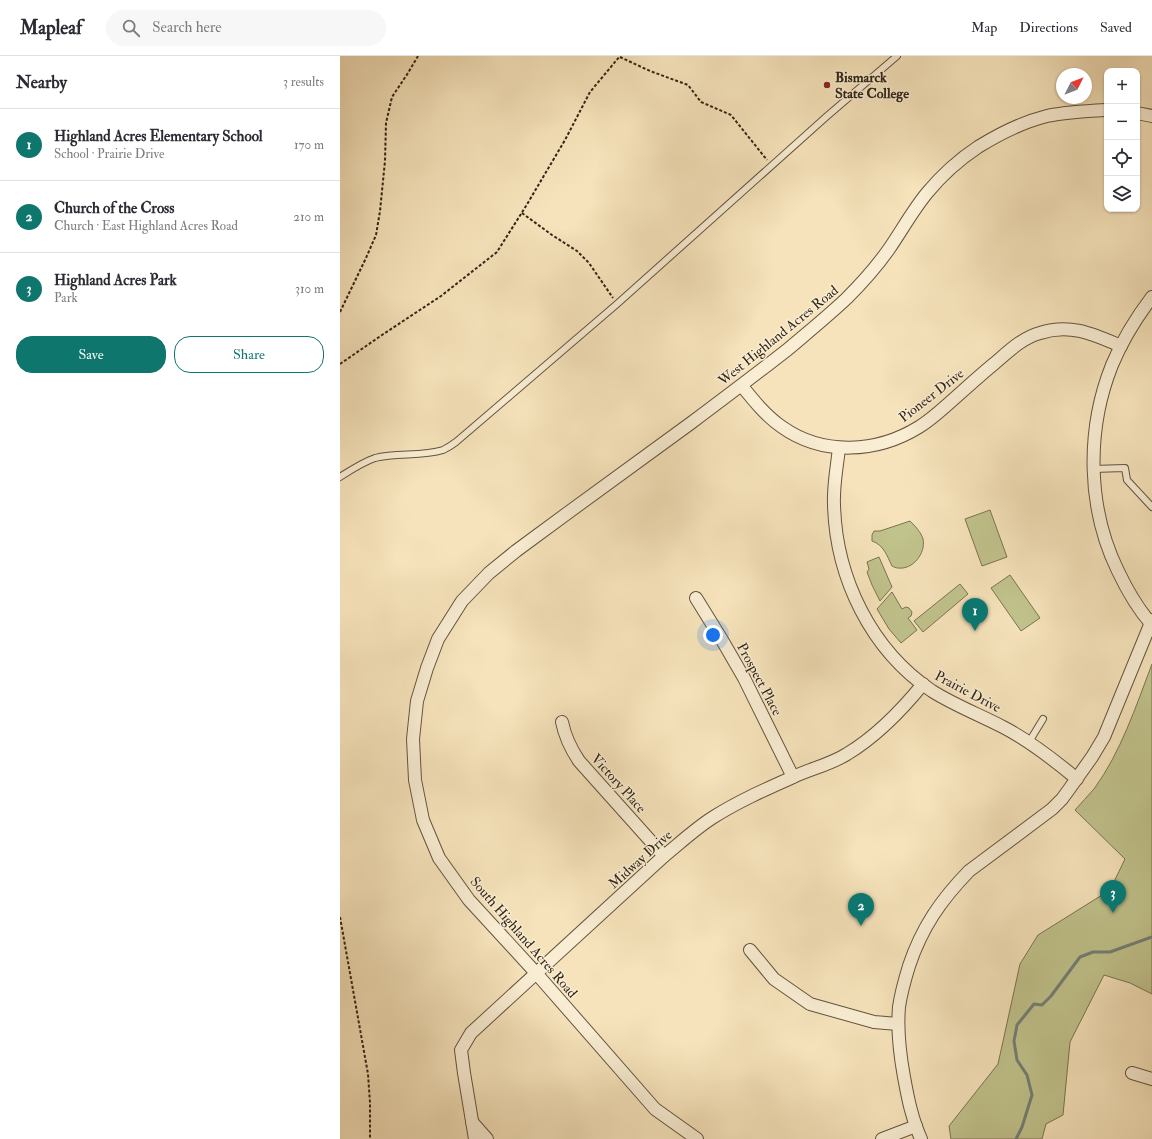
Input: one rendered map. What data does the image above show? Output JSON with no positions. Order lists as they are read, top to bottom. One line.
{"streets":{"street":["West Highland Acres Road","Pioneer Drive","Prospect Place","Prairie Drive","Victory Place","Midway Drive","South Highland Acres Road"]},"crossings":[["West Highland Acres Road","Pioneer Drive"],["West Highland Acres Road","South Highland Acres Road"],["Pioneer Drive","Prairie Drive"],["Prospect Place","Midway Drive"],["Prairie Drive","Midway Drive"],["Victory Place","Midway Drive"],["Midway Drive","South Highland Acres Road"]],"places":["Bismarck State College"],"north":"top right","page":{"header":"Mapleaf","search":"Search here","nav":["Map","Directions","Saved"],"heading":["Nearby","3 results"],"map_buttons":["+","−"],"list":[{"mark":"1","name":"Highland Acres Elementary School","note":"School · Prairie Drive","value":"170 m"},{"mark":"2","name":"Church of the Cross","note":"Church · East Highland Acres Road","value":"210 m"},{"mark":"3","name":"Highland Acres Park","note":"Park","value":"310 m"}],"buttons":["Save","Share"],"pins":["1","3","2"]}}
